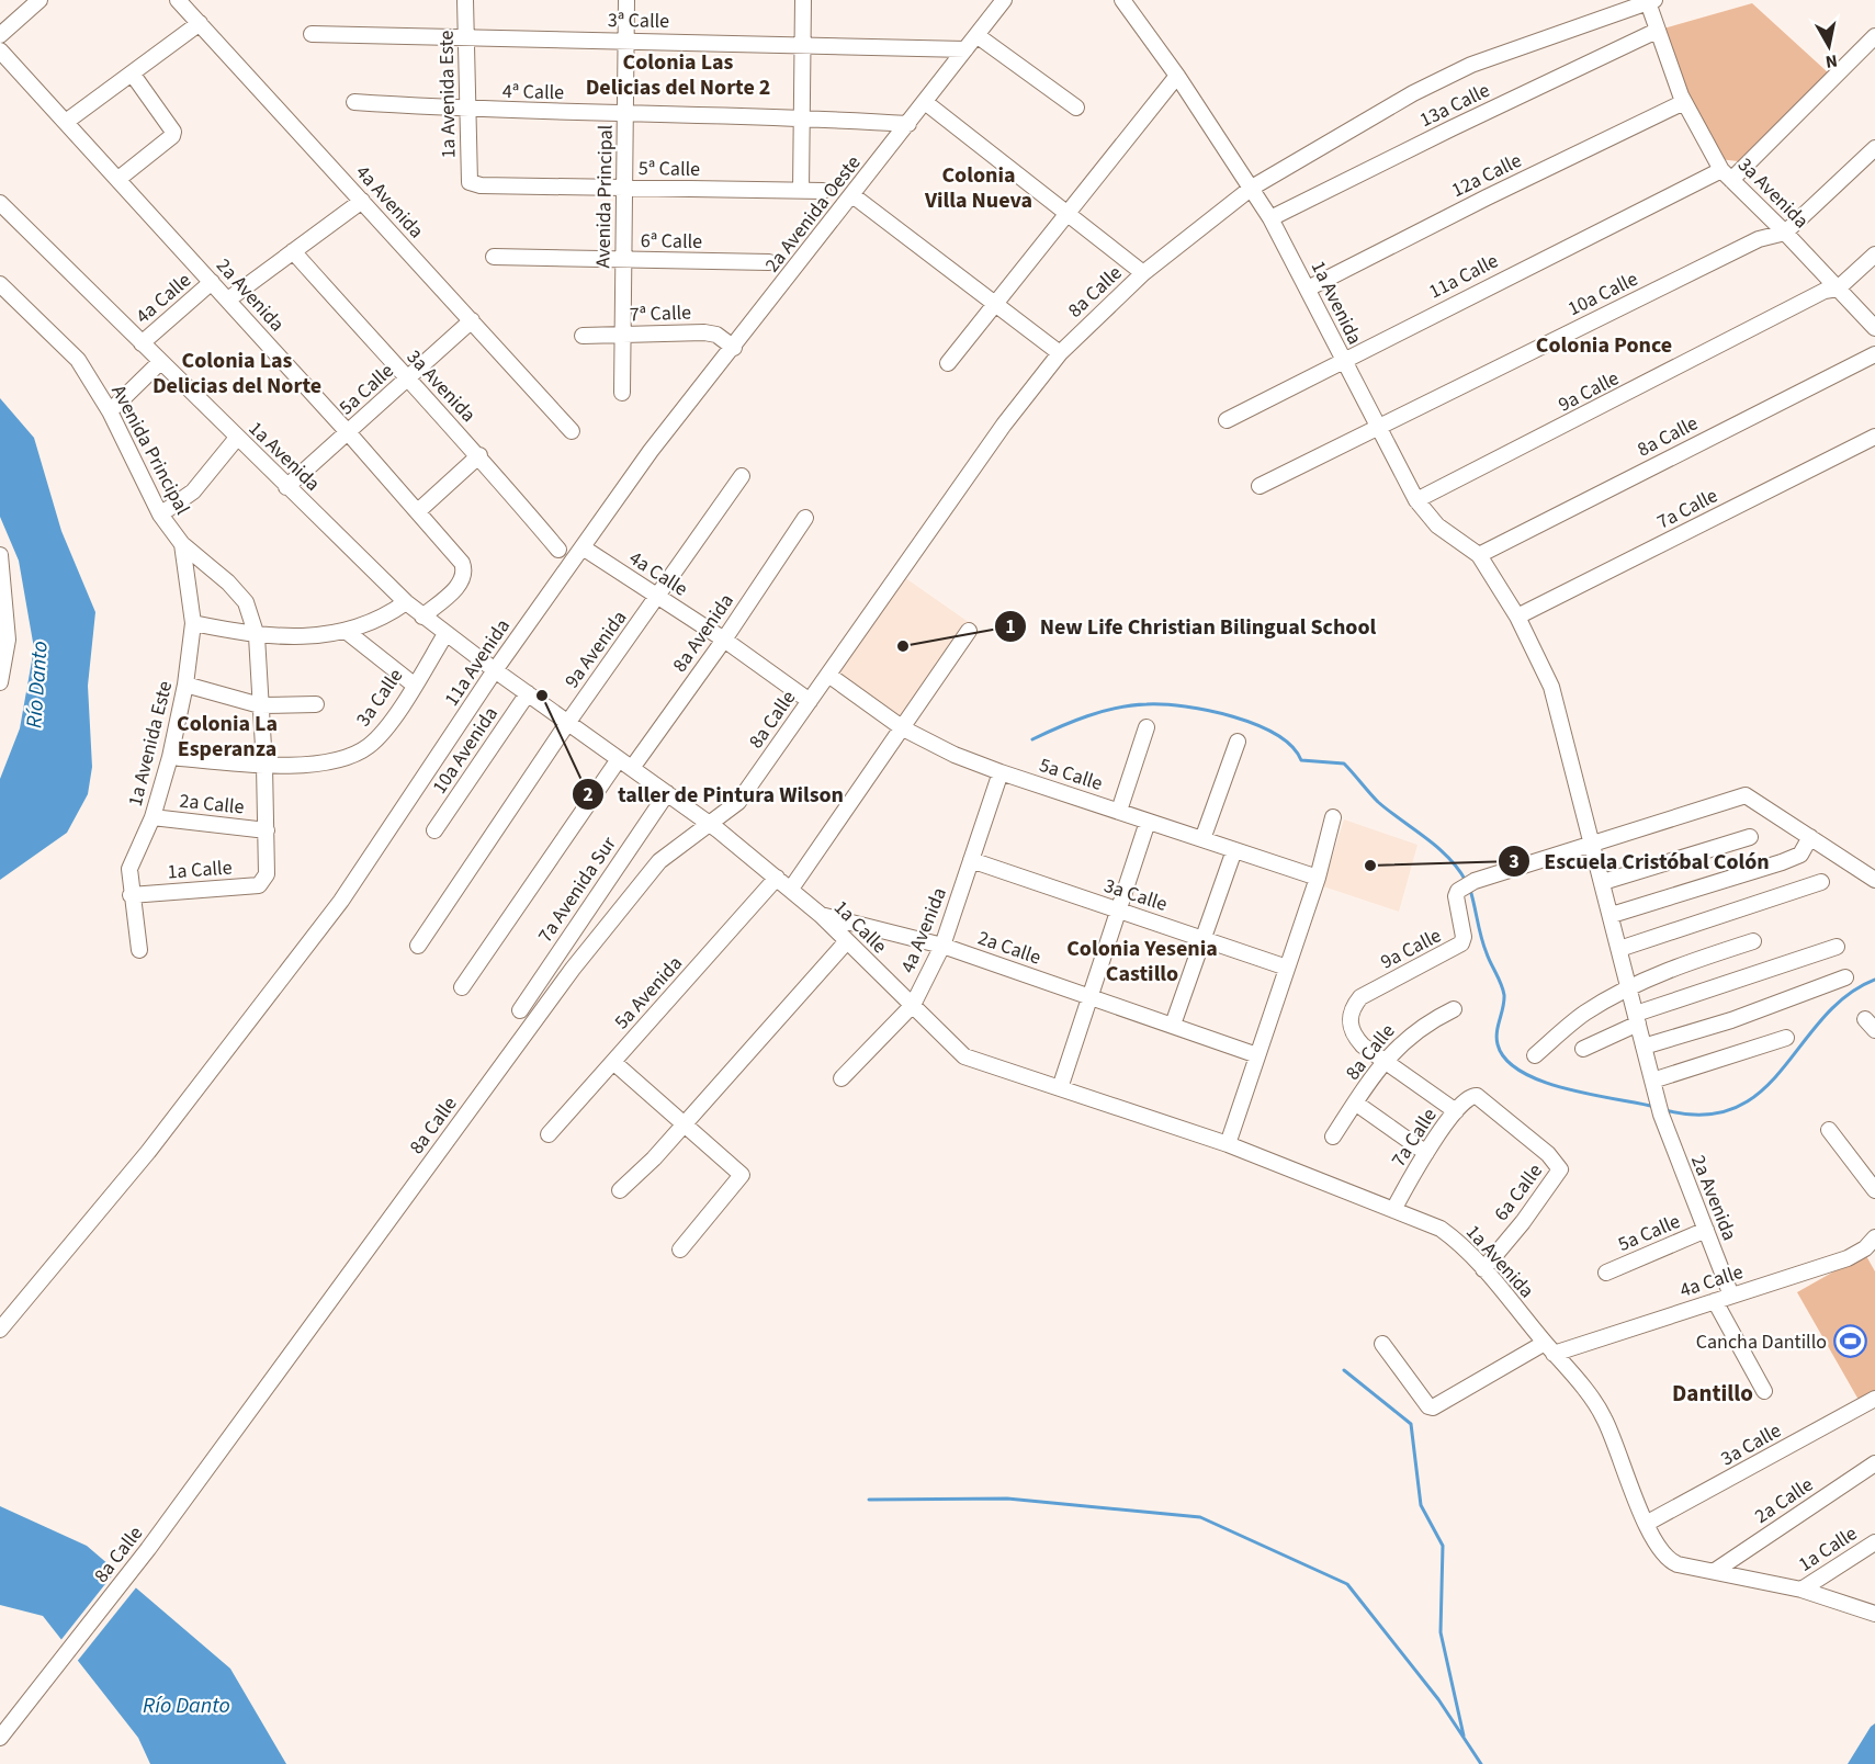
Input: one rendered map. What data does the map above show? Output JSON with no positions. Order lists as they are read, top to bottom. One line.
{"streets":{"street":["3ª Calle","4ª Calle","1a Avenida Este","13a Calle","5ª Calle","12a Calle","3a Avenida","Avenida Principal","4a Avenida","2a Avenida Oeste","6ª Calle","11a Calle","8a Calle","10a Calle","2a Avenida","4a Calle","1a Avenida","7ª Calle","5a Calle","9a Calle","7a Calle","8a Avenida","9a Avenida","11a Avenida","3a Calle","10a Avenida","2a Calle","1a Calle","7a Avenida Sur","5a Avenida","6a Calle"]},"crossings":[["3ª Calle","1a Avenida Este"],["3ª Calle","Avenida Principal"],["3ª Calle","2a Avenida Oeste"],["4ª Calle","1a Avenida Este"],["4ª Calle","Avenida Principal"],["4ª Calle","2a Avenida Oeste"],["1a Avenida Este","5ª Calle"],["1a Avenida Este","Avenida Principal"],["1a Avenida Este","3a Calle"],["1a Avenida Este","2a Calle"],["1a Avenida Este","1a Calle"],["13a Calle","3a Avenida"],["13a Calle","1a Avenida"],["5ª Calle","Avenida Principal"],["12a Calle","3a Avenida"],["12a Calle","1a Avenida"],["3a Avenida","11a Calle"],["3a Avenida","8a Calle"],["3a Avenida","10a Calle"],["3a Avenida","5a Calle"],["3a Avenida","9a Calle"],["Avenida Principal","6ª Calle"],["Avenida Principal","7ª Calle"],["Avenida Principal","3a Calle"],["Avenida Principal","2a Calle"],["Avenida Principal","1a Calle"],["4a Avenida","5a Calle"],["4a Avenida","3a Calle"],["4a Avenida","2a Calle"],["4a Avenida","1a Calle"],["2a Avenida Oeste","7ª Calle"],["2a Avenida Oeste","11a Avenida"],["11a Calle","1a Avenida"],["8a Calle","4a Calle"],["8a Calle","1a Avenida"],["8a Calle","5a Calle"],["8a Calle","9a Calle"],["8a Calle","1a Calle"],["10a Calle","1a Avenida"],["2a Avenida","4a Calle"],["2a Avenida","1a Avenida"],["2a Avenida","5a Calle"],["2a Avenida","9a Calle"],["4a Calle","1a Avenida"],["4a Calle","8a Avenida"],["4a Calle","9a Avenida"],["4a Calle","11a Avenida"],["1a Avenida","5a Calle"],["1a Avenida","9a Calle"],["1a Avenida","7a Calle"],["1a Avenida","11a Avenida"],["1a Avenida","3a Calle"],["1a Avenida","2a Calle"],["1a Avenida","1a Calle"],["1a Avenida","6a Calle"],["7a Calle","6a Calle"],["8a Avenida","1a Calle"],["9a Avenida","1a Calle"],["11a Avenida","1a Calle"],["10a Avenida","1a Calle"],["2a Calle","1a Calle"],["1a Calle","7a Avenida Sur"],["1a Calle","5a Avenida"]],"districts":["Colonia Las Delicias del Norte 2","Colonia Villa Nueva","Colonia Ponce","Colonia Las Delicias del Norte","Colonia La Esperanza","Colonia Yesenia Castillo","Dantillo"],"water":["Río Danto"],"places":{"other":["New Life Christian Bilingual School","taller de Pintura Wilson","Escuela Cristóbal Colón"],"sports":["Cancha Dantillo"]},"north":"bottom"}
